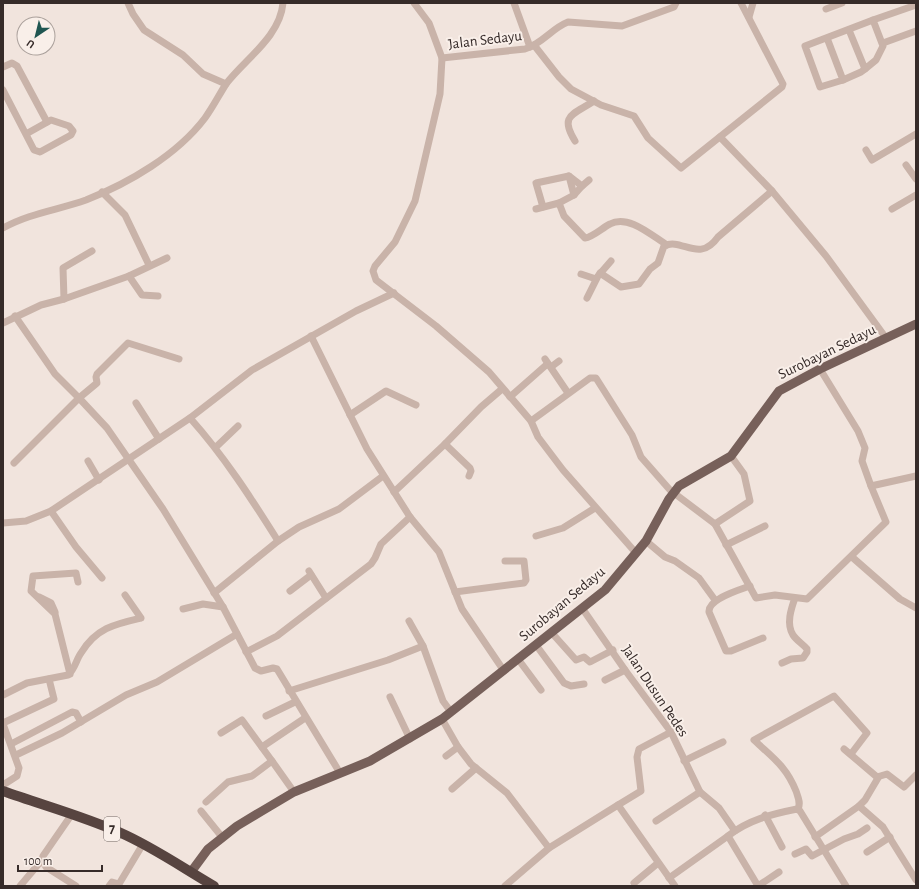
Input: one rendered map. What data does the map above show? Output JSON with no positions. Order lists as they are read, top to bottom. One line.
{"streets":{"highway":["7"],"main road":["Surobayan Sedayu"],"street":["Jalan Sedayu","Jalan Dusun Pedes"]},"crossings":[["Surobayan Sedayu","Jalan Dusun Pedes"],["Surobayan Sedayu","7"]],"scale_bar":"100 m","north":"bottom left"}
